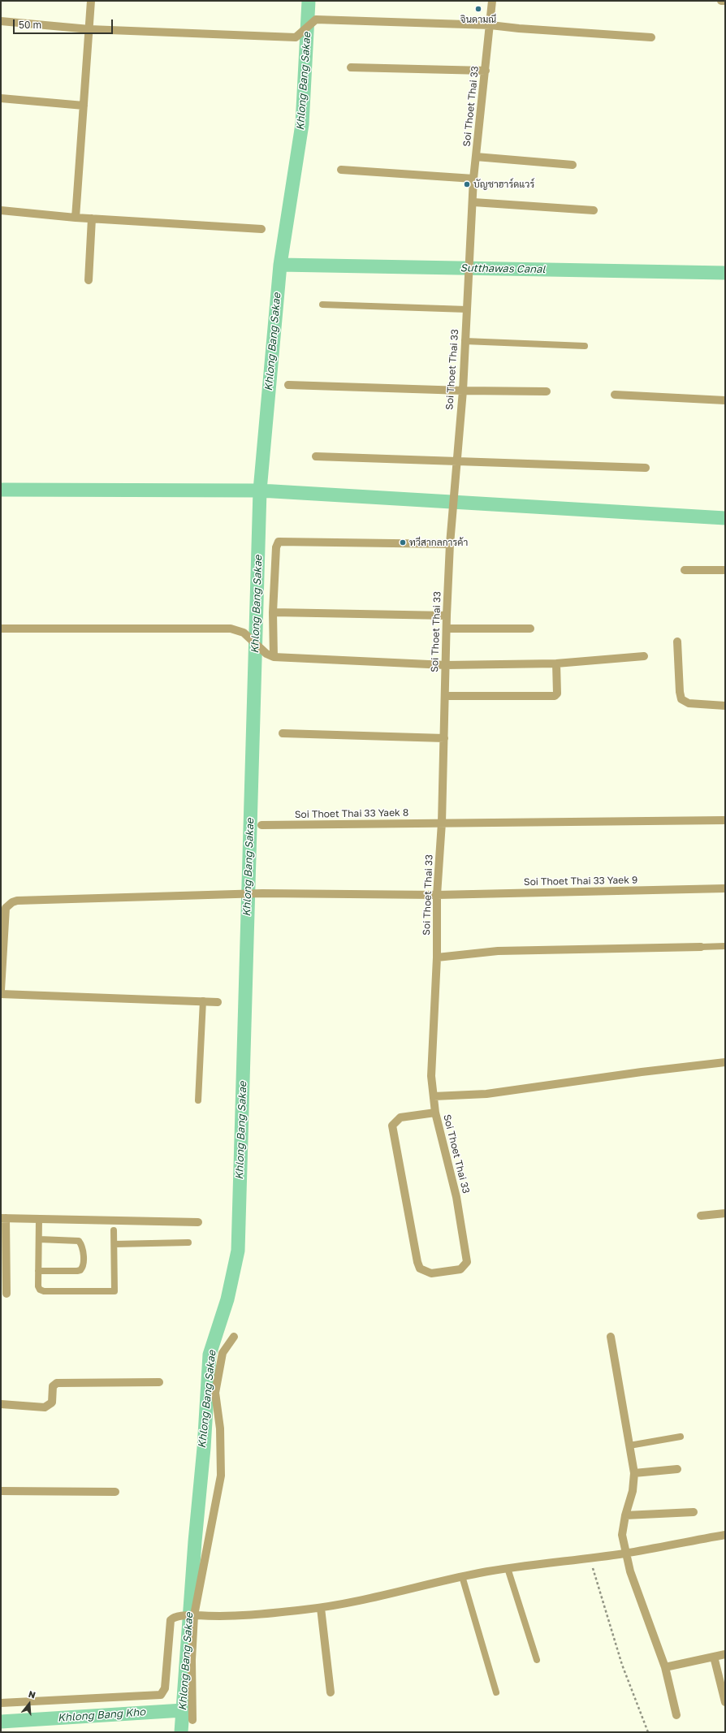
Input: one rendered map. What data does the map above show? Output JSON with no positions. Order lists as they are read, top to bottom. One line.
{"streets":{"street":["Soi Thoet Thai 33","Soi Thoet Thai 33 Yaek 8","Soi Thoet Thai 33 Yaek 9"]},"crossings":[["Soi Thoet Thai 33","Soi Thoet Thai 33 Yaek 8"],["Soi Thoet Thai 33","Soi Thoet Thai 33 Yaek 9"]],"water":["Khlong Bang Sakae","Sutthawas Canal","Khlong Bang Kho"],"places":["จินดามณี","บัญชาฮาร์ดแวร์","ทวีสากลการค้า"],"scale_bar":"50 m","north":"top"}
